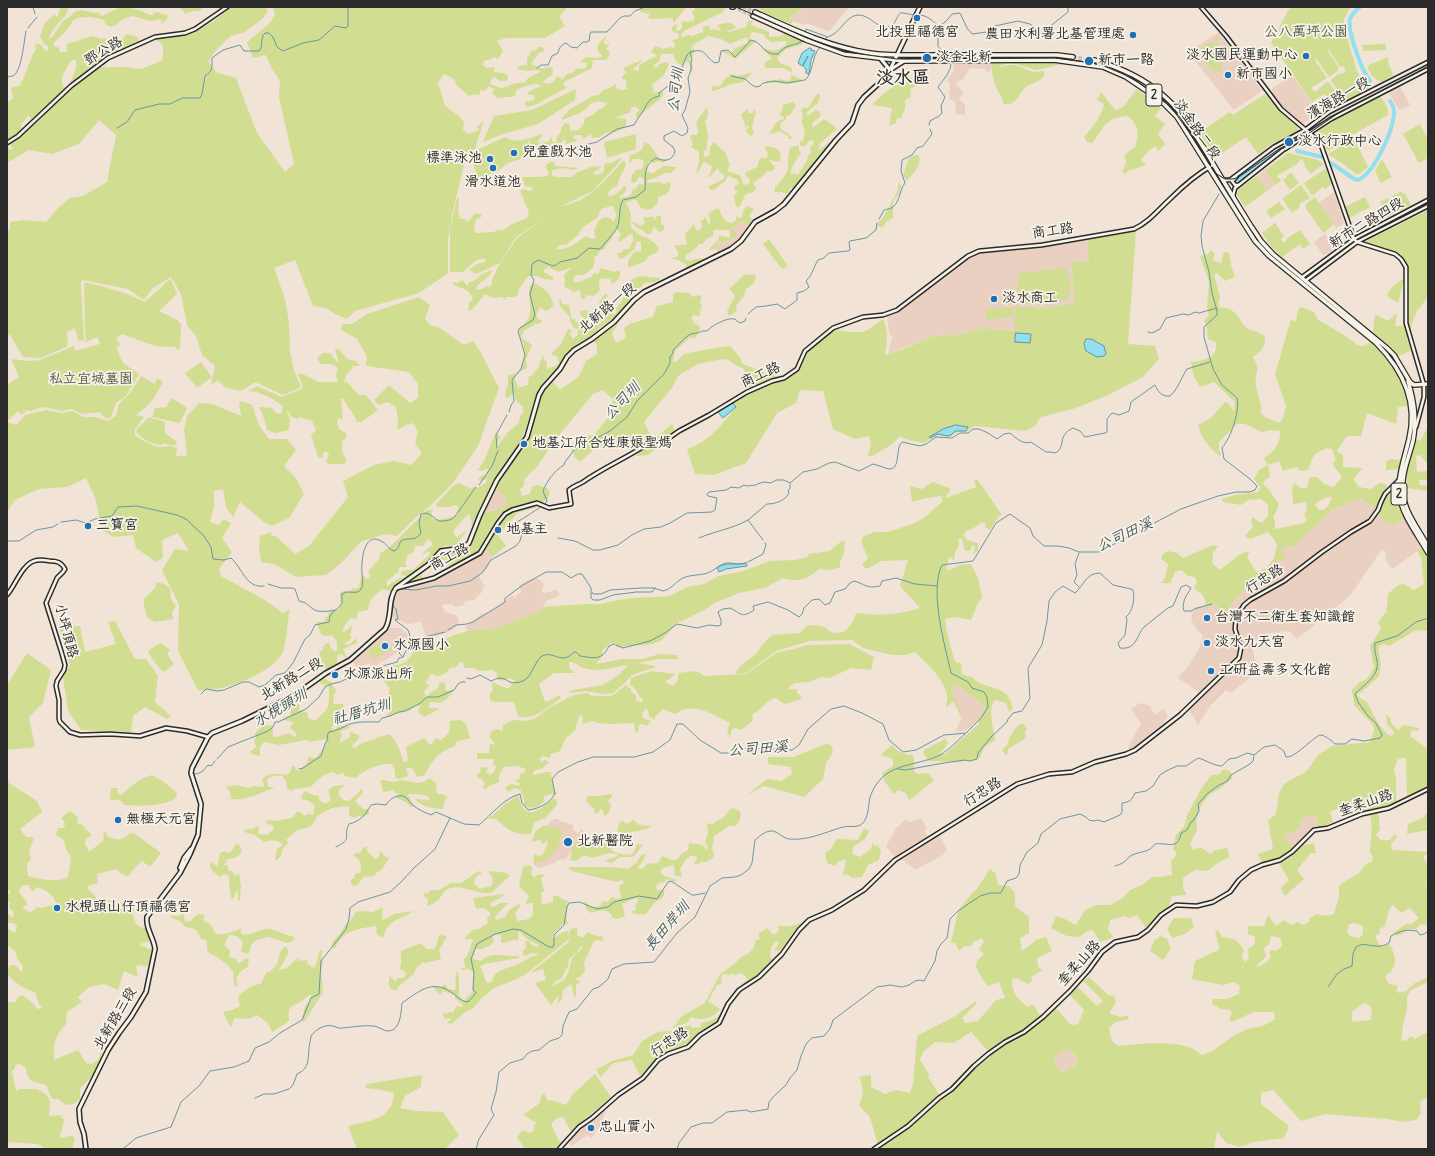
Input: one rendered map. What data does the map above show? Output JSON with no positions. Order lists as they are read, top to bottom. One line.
{"streets":{"main road":["2","淡金路二段","北新路一段","北新路二段","北新路三段"],"street":["鄧公路","濱海路一段","新市二路四段","商工路","行忠路","小坪頂路","奎柔山路"]},"crossings":[["2","濱海路一段"],["2","淡金路二段"],["2","新市二路四段"],["2","北新路一段"],["2","行忠路"],["濱海路一段","淡金路二段"],["淡金路二段","商工路"],["淡金路二段","北新路一段"],["商工路","北新路一段"],["商工路","北新路二段"],["北新路一段","北新路二段"],["小坪頂路","北新路二段"],["小坪頂路","北新路三段"],["北新路二段","北新路三段"]],"districts":["淡水區"],"water":["公司圳","公司田溪","水梘頭圳","社厝坑圳","長田岸圳"],"parks":["公八萬坪公園","私立宜城墓園"],"places":["北投里福德宮","農田水利署北基管理處","淡水國民運動中心","淡金北新","新市一路","新市國小","淡水行政中心","兒童戲水池","標準泳池","滑水道池","淡水商工","地基江府合姓康娘聖媽","三寶宮","地基主","台灣不二衛生套知識館","淡水九天宮","水源國小","工研益壽多文化館","水源派出所","無極天元宮","北新醫院","水梘頭山仔頂福德宮","忠山實小"]}
